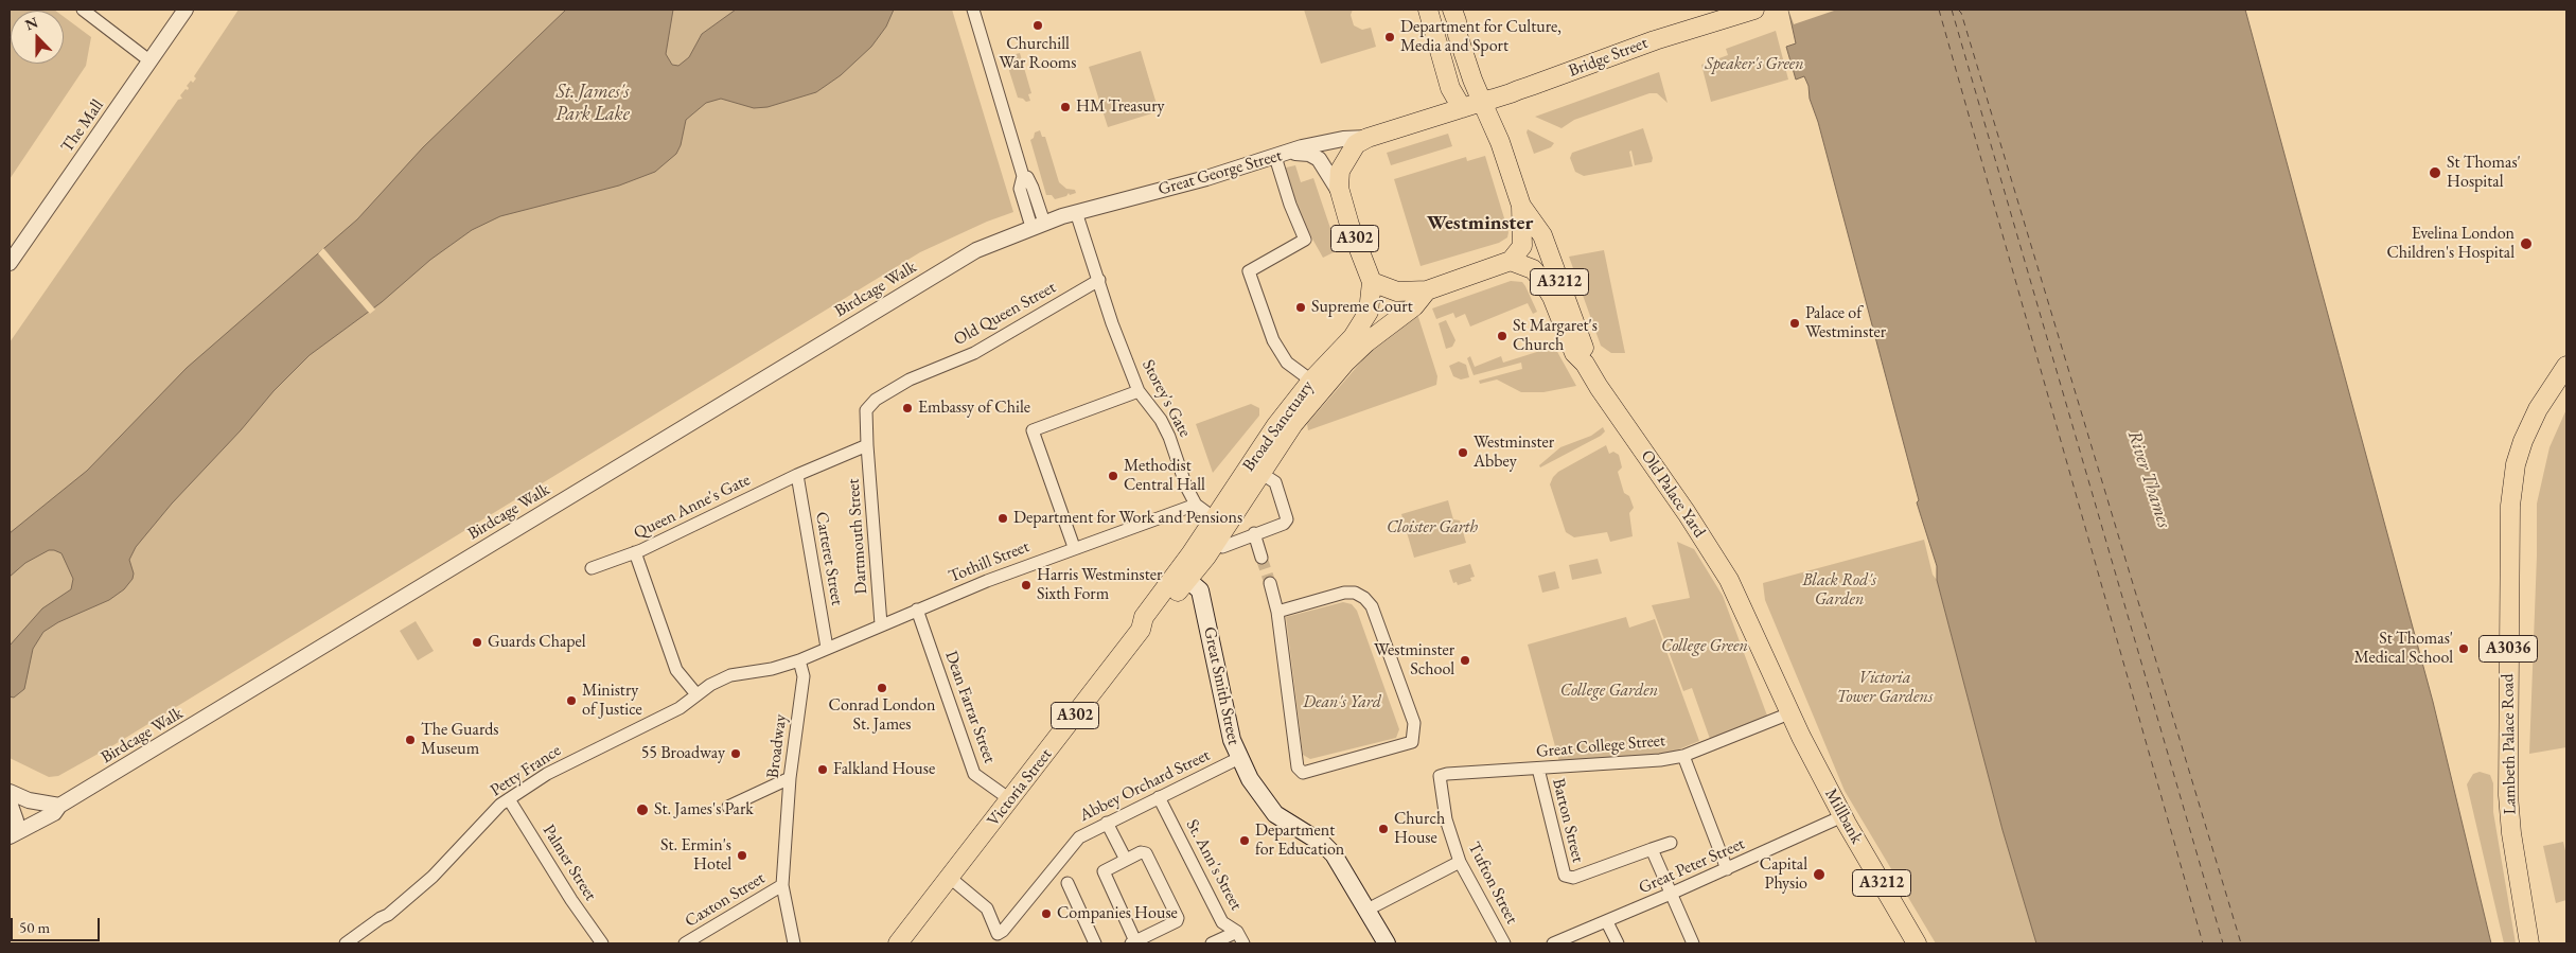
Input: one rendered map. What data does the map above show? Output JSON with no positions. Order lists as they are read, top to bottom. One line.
{"streets":{"main road":["Bridge Street","Great George Street","A302","A3212","Broad Sanctuary","Old Palace Yard","A3036","Great Smith Street","Lambeth Palace Road","Victoria Street","Millbank"],"street":["The Mall","Birdcage Walk","Old Queen Street","Storey's Gate","Queen Anne's Gate","Dartmouth Street","Carteret Street","Tothill Street","Dean Farrar Street","Broadway","Great College Street","Petty France","Abbey Orchard Street","Barton Street","Palmer Street","St. Ann's Street","Great Peter Street","Tufton Street","Caxton Street"]},"crossings":[["Bridge Street","Great George Street"],["Bridge Street","A302"],["Great George Street","A302"],["Great George Street","Birdcage Walk"],["Great George Street","Storey's Gate"],["A302","A3212"],["A302","Broad Sanctuary"],["A3212","Old Palace Yard"],["Old Queen Street","Storey's Gate"],["Old Queen Street","Queen Anne's Gate"],["Old Queen Street","Dartmouth Street"],["Storey's Gate","Broad Sanctuary"],["Storey's Gate","Tothill Street"],["Broad Sanctuary","Great Smith Street"],["Broad Sanctuary","Victoria Street"],["Old Palace Yard","Great College Street"],["Old Palace Yard","Millbank"],["Queen Anne's Gate","Dartmouth Street"],["Queen Anne's Gate","Carteret Street"],["Queen Anne's Gate","Petty France"],["Dartmouth Street","Tothill Street"],["Carteret Street","Tothill Street"],["Tothill Street","Dean Farrar Street"],["Tothill Street","Broadway"],["Great Smith Street","Abbey Orchard Street"],["Great Smith Street","Victoria Street"],["Dean Farrar Street","Victoria Street"],["Broadway","Caxton Street"],["Great College Street","Millbank"],["Great College Street","Barton Street"],["Great College Street","Tufton Street"],["Petty France","Palmer Street"],["Abbey Orchard Street","Victoria Street"],["Abbey Orchard Street","St. Ann's Street"],["Millbank","Great Peter Street"]],"districts":["Westminster"],"water":["St. James's Park Lake","River Thames"],"parks":["Speaker's Green","Cloister Garth","Black Rod's Garden","College Green","Victoria Tower Gardens","College Garden","Dean's Yard"],"places":["Churchill War Rooms","Department for Culture, Media and Sport","HM Treasury","St Thomas' Hospital","Evelina London Children's Hospital","Supreme Court","Palace of Westminster","St Margaret's Church","Embassy of Chile","Westminster Abbey","Methodist Central Hall","Department for Work and Pensions","Harris Westminster Sixth Form","Guards Chapel","St Thomas' Medical School","Westminster School","Conrad London St. James","Ministry of Justice","The Guards Museum","55 Broadway","Falkland House","St. James's Park","Church House","Department for Education","St. Ermin's Hotel","Capital Physio","Companies House"],"scale_bar":"50 m","north":"top"}
